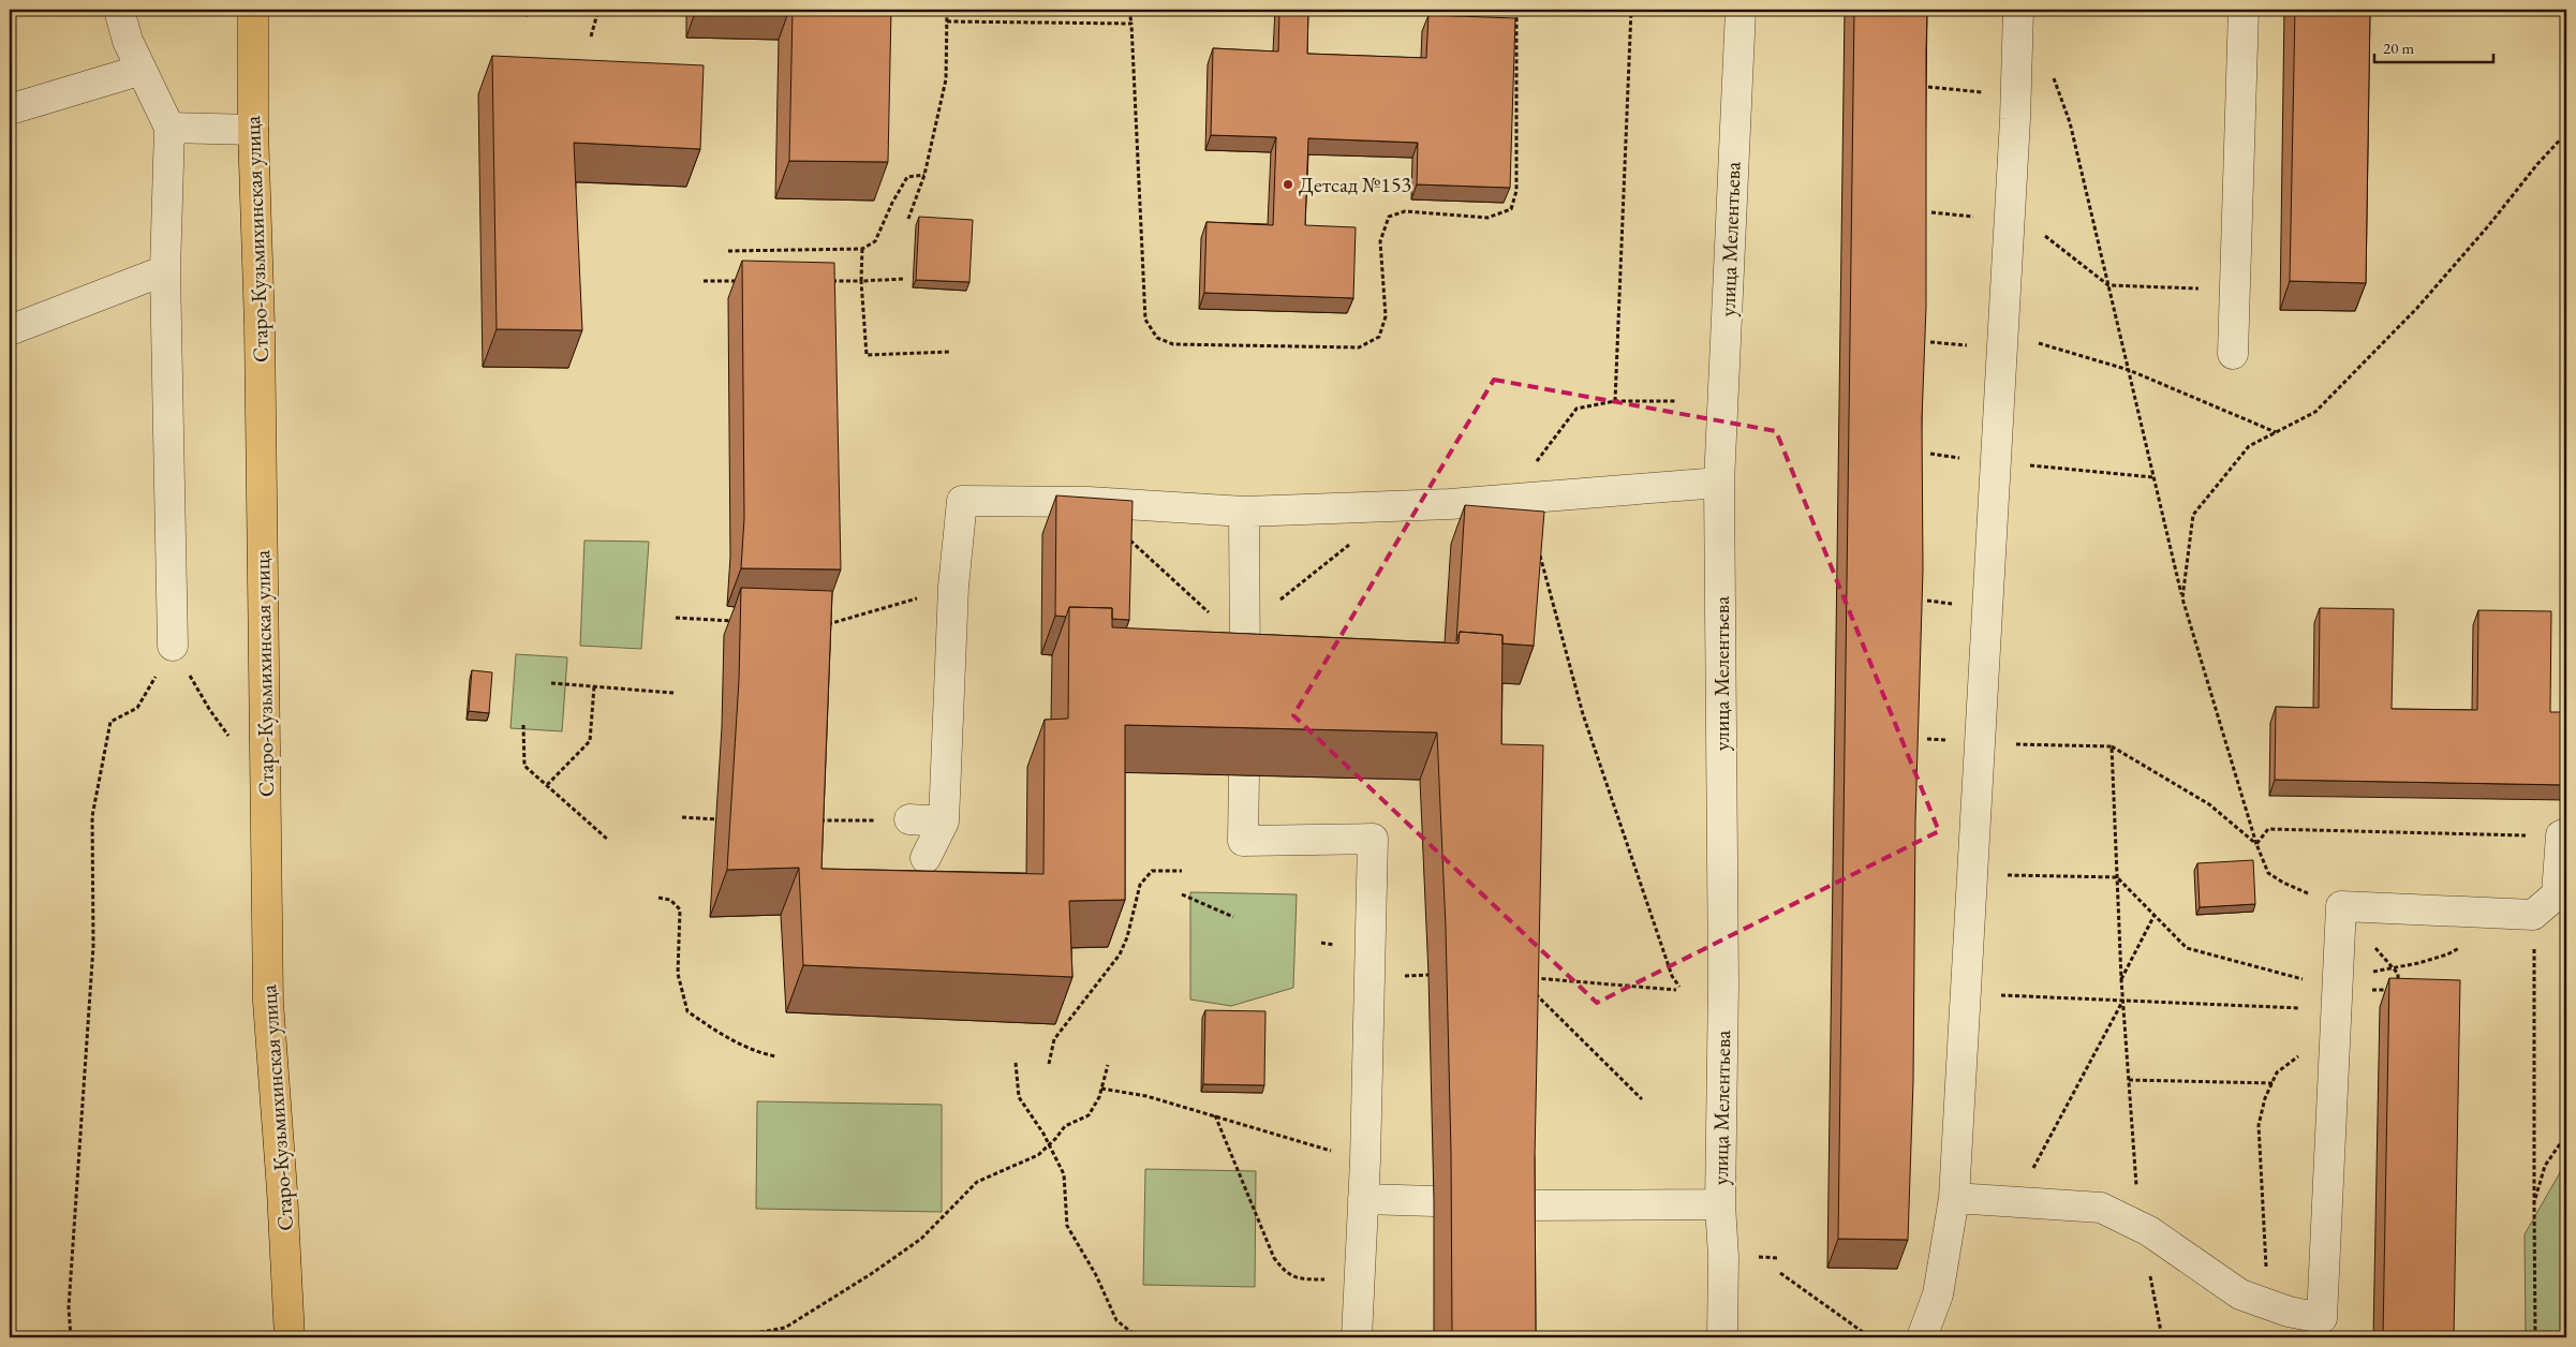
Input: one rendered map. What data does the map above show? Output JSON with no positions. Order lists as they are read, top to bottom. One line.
{"streets":{"main road":["Старо-Кузьмихинская улица"],"street":["улица Мелентьева"]},"places":["Детсад №153"],"scale_bar":"20 m"}
